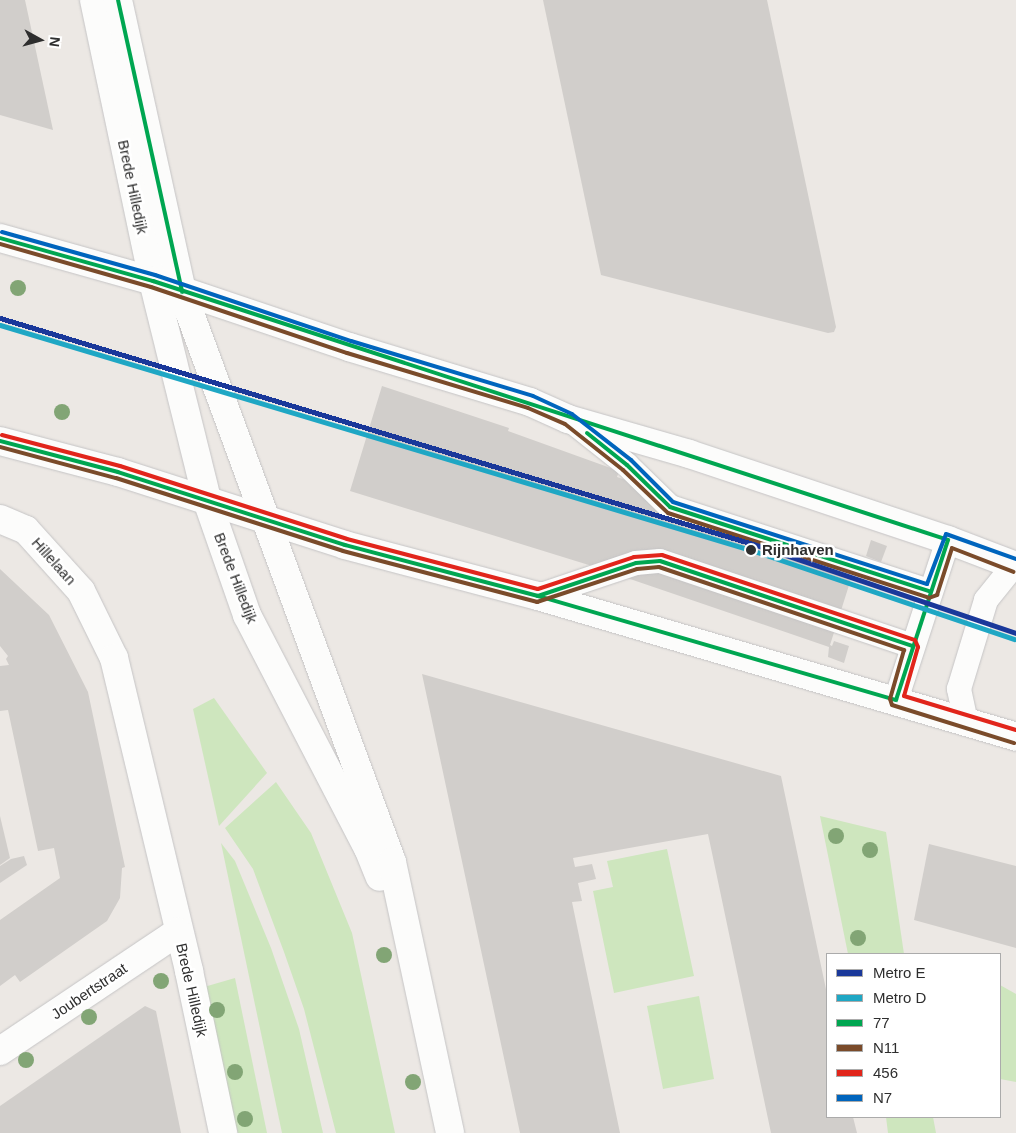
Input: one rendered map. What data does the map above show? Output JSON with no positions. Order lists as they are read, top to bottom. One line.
{"streets":{"street":["Brede Hilledijk","Hillelaan","Joubertstraat"]},"crossings":[["Brede Hilledijk","Hillelaan"],["Brede Hilledijk","Joubertstraat"]],"places":["Rijnhaven"],"lines":["transit line 77","transit line N7","transit line N11","metro line E","metro line D","transit line 456"],"legend":["Metro E","Metro D","77","N11","456","N7"],"north":"right"}
